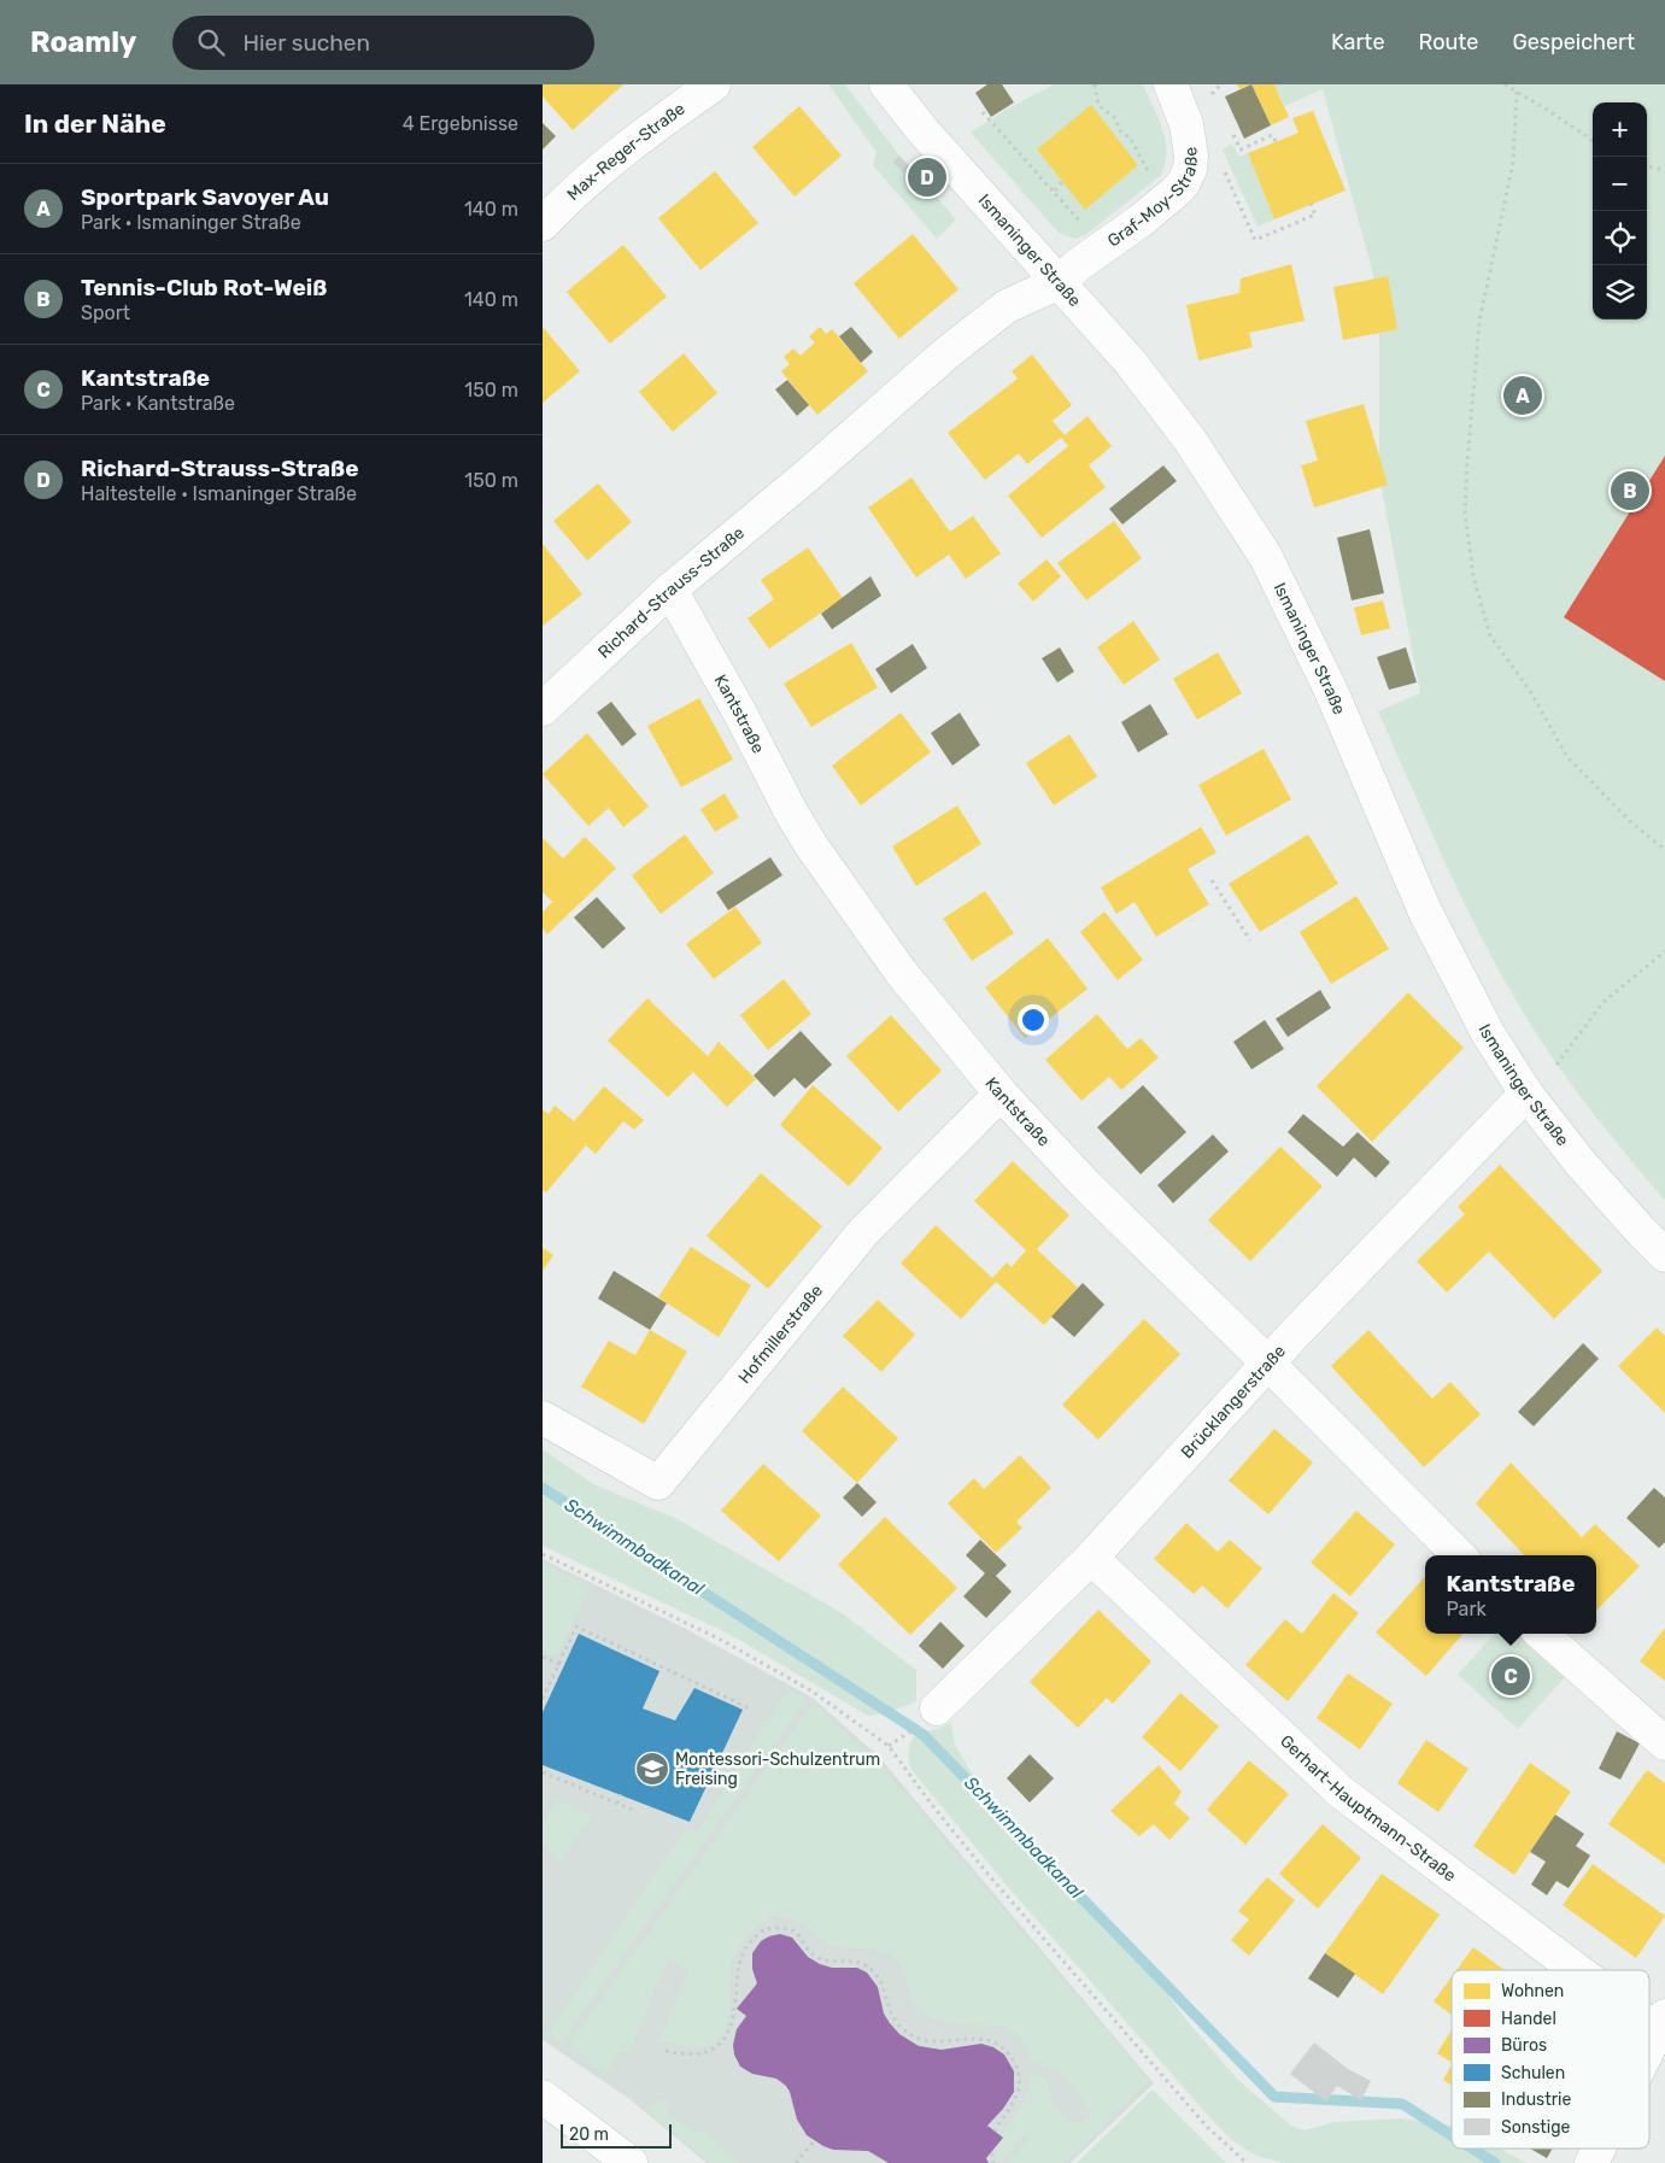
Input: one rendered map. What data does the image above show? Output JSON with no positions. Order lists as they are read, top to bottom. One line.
{"streets":{"street":["Max-Reger-Straße","Graf-Moy-Straße","Ismaninger Straße","Richard-Strauss-Straße","Kantstraße","Hofmillerstraße","Brücklangerstraße","Gerhart-Hauptmann-Straße"]},"crossings":[["Graf-Moy-Straße","Ismaninger Straße"],["Graf-Moy-Straße","Richard-Strauss-Straße"],["Ismaninger Straße","Richard-Strauss-Straße"],["Ismaninger Straße","Brücklangerstraße"],["Richard-Strauss-Straße","Kantstraße"],["Kantstraße","Hofmillerstraße"],["Kantstraße","Brücklangerstraße"],["Brücklangerstraße","Gerhart-Hauptmann-Straße"]],"water":["Schwimmbadkanal"],"places":{"school or university":["Montessori-Schulzentrum Freising"]},"legend":["Wohnen","Handel","Büros","Schulen","Industrie","Sonstige"],"scale_bar":"20 m","page":{"header":"Roamly","search":"Hier suchen","nav":["Karte","Route","Gespeichert"],"heading":["In der Nähe","4 Ergebnisse"],"map_buttons":["+","−"],"pins":["D","A","B","C"],"list":[{"mark":"A","name":"Sportpark Savoyer Au","note":"Park · Ismaninger Straße","value":"140 m"},{"mark":"B","name":"Tennis-Club Rot-Weiß","note":"Sport","value":"140 m"},{"mark":"C","name":"Kantstraße","note":"Park · Kantstraße","value":"150 m"},{"mark":"D","name":"Richard-Strauss-Straße","note":"Haltestelle · Ismaninger Straße","value":"150 m"}],"popup":["Kantstraße","Park"],"scale":"20 m"}}
